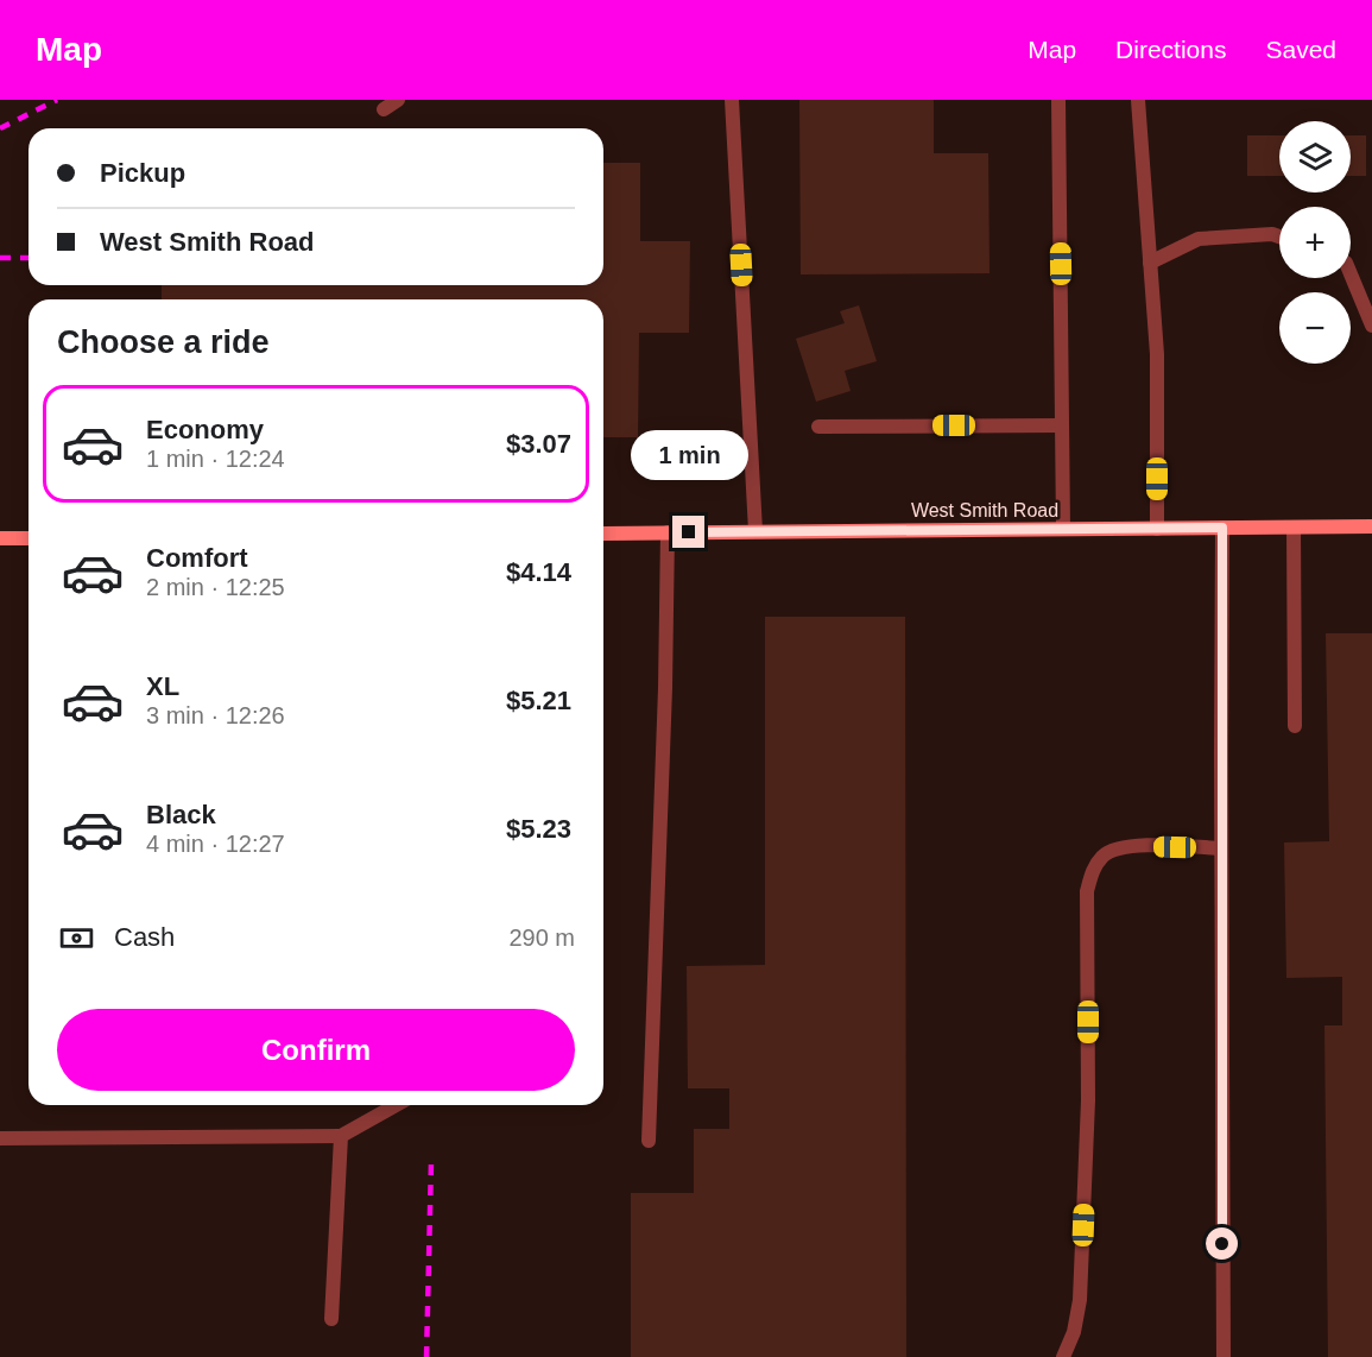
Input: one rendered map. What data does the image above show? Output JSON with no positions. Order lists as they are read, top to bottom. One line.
{"streets":{"street":["West Smith Road"]},"page":{"header":"Map","nav":["Map","Directions","Saved"],"map_buttons":["+","−"],"banner":["Pickup","West Smith Road"],"heading":"Choose a ride","list":[{"name":"Economy","note":"1 min · 12:24","value":"$3.07"},{"name":"Comfort","note":"2 min · 12:25","value":"$4.14"},{"name":"XL","note":"3 min · 12:26","value":"$5.21"},{"name":"Black","note":"4 min · 12:27","value":"$5.23"}],"bubble":"1 min","pay":["Cash","290 m"],"buttons":"Confirm"}}
